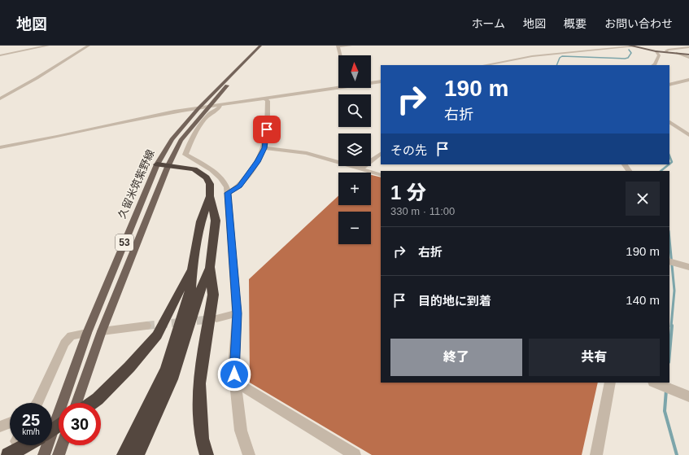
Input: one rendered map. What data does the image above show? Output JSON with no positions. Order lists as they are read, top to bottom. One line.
{"streets":{"main road":["久留米筑紫野線","53"]},"north":"top","page":{"header":"地図","nav":["ホーム","地図","概要","お問い合わせ"],"map_buttons":["+","−"],"turn":["190 m","右折"],"then":"その先","heading":["1 分","330 m · 11:00"],"list":[{"name":"右折","value":"190 m"},{"name":"目的地に到着","value":"140 m"}],"buttons":["終了","共有"],"speed":"25 km/h","limit":"30"}}
